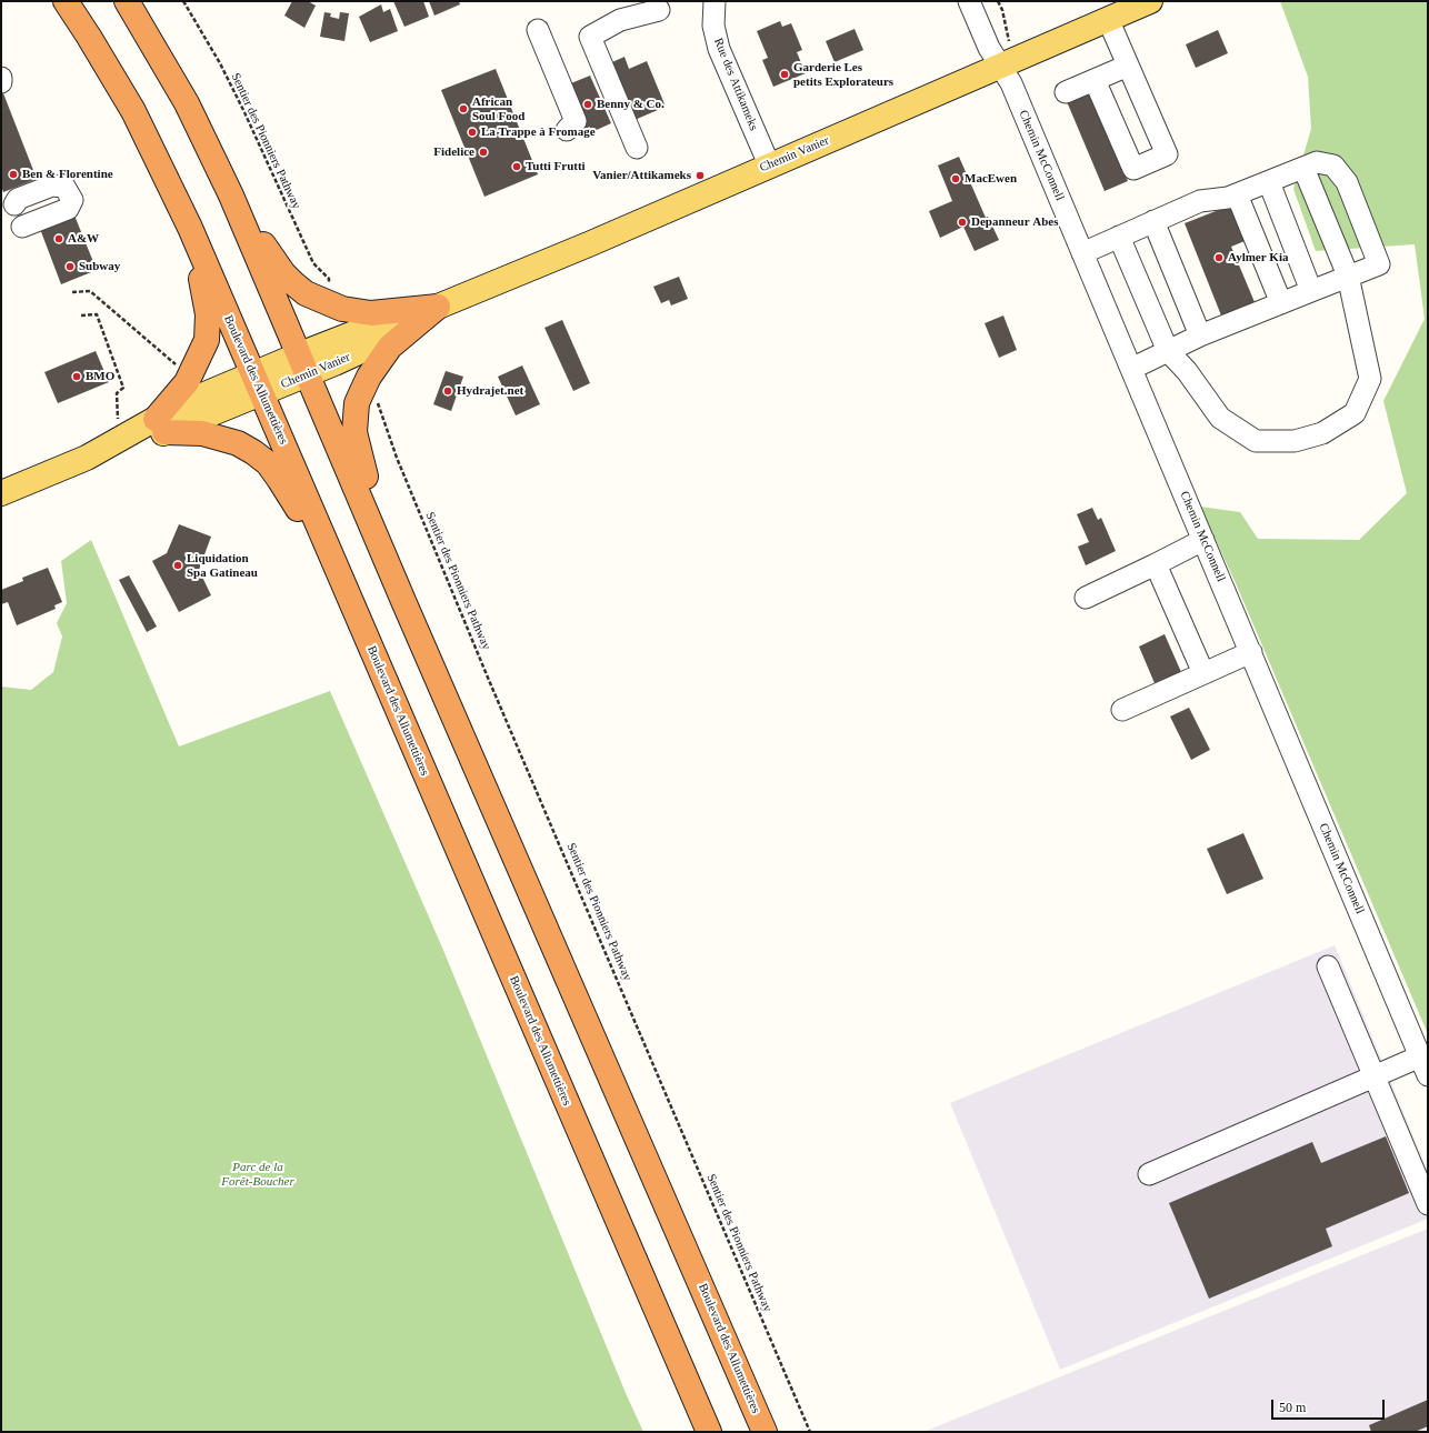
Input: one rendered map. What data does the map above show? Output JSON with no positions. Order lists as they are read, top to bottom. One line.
{"streets":{"highway":["Boulevard des Allumettières"],"main road":["Chemin Vanier"],"street":["Rue des Attikameks","Chemin McConnell"],"path":["Sentier des Pionniers Pathway"]},"crossings":[["Rue des Attikameks","Chemin Vanier"],["Chemin Vanier","Chemin McConnell"],["Chemin Vanier","Boulevard des Allumettières"]],"parks":["Parc de la Forêt-Boucher"],"places":["Garderie Les petits Explorateurs","Benny & Co.","African Soul Food","La Trappe à Fromage","Fidelice","Tutti Frutti","Ben & Florentine","Vanier/Attikameks","MacEwen","Depanneur Abes","A&W","Aylmer Kia","Subway","BMO","Hydrajet.net","Liquidation Spa Gatineau"],"scale_bar":"50 m"}
